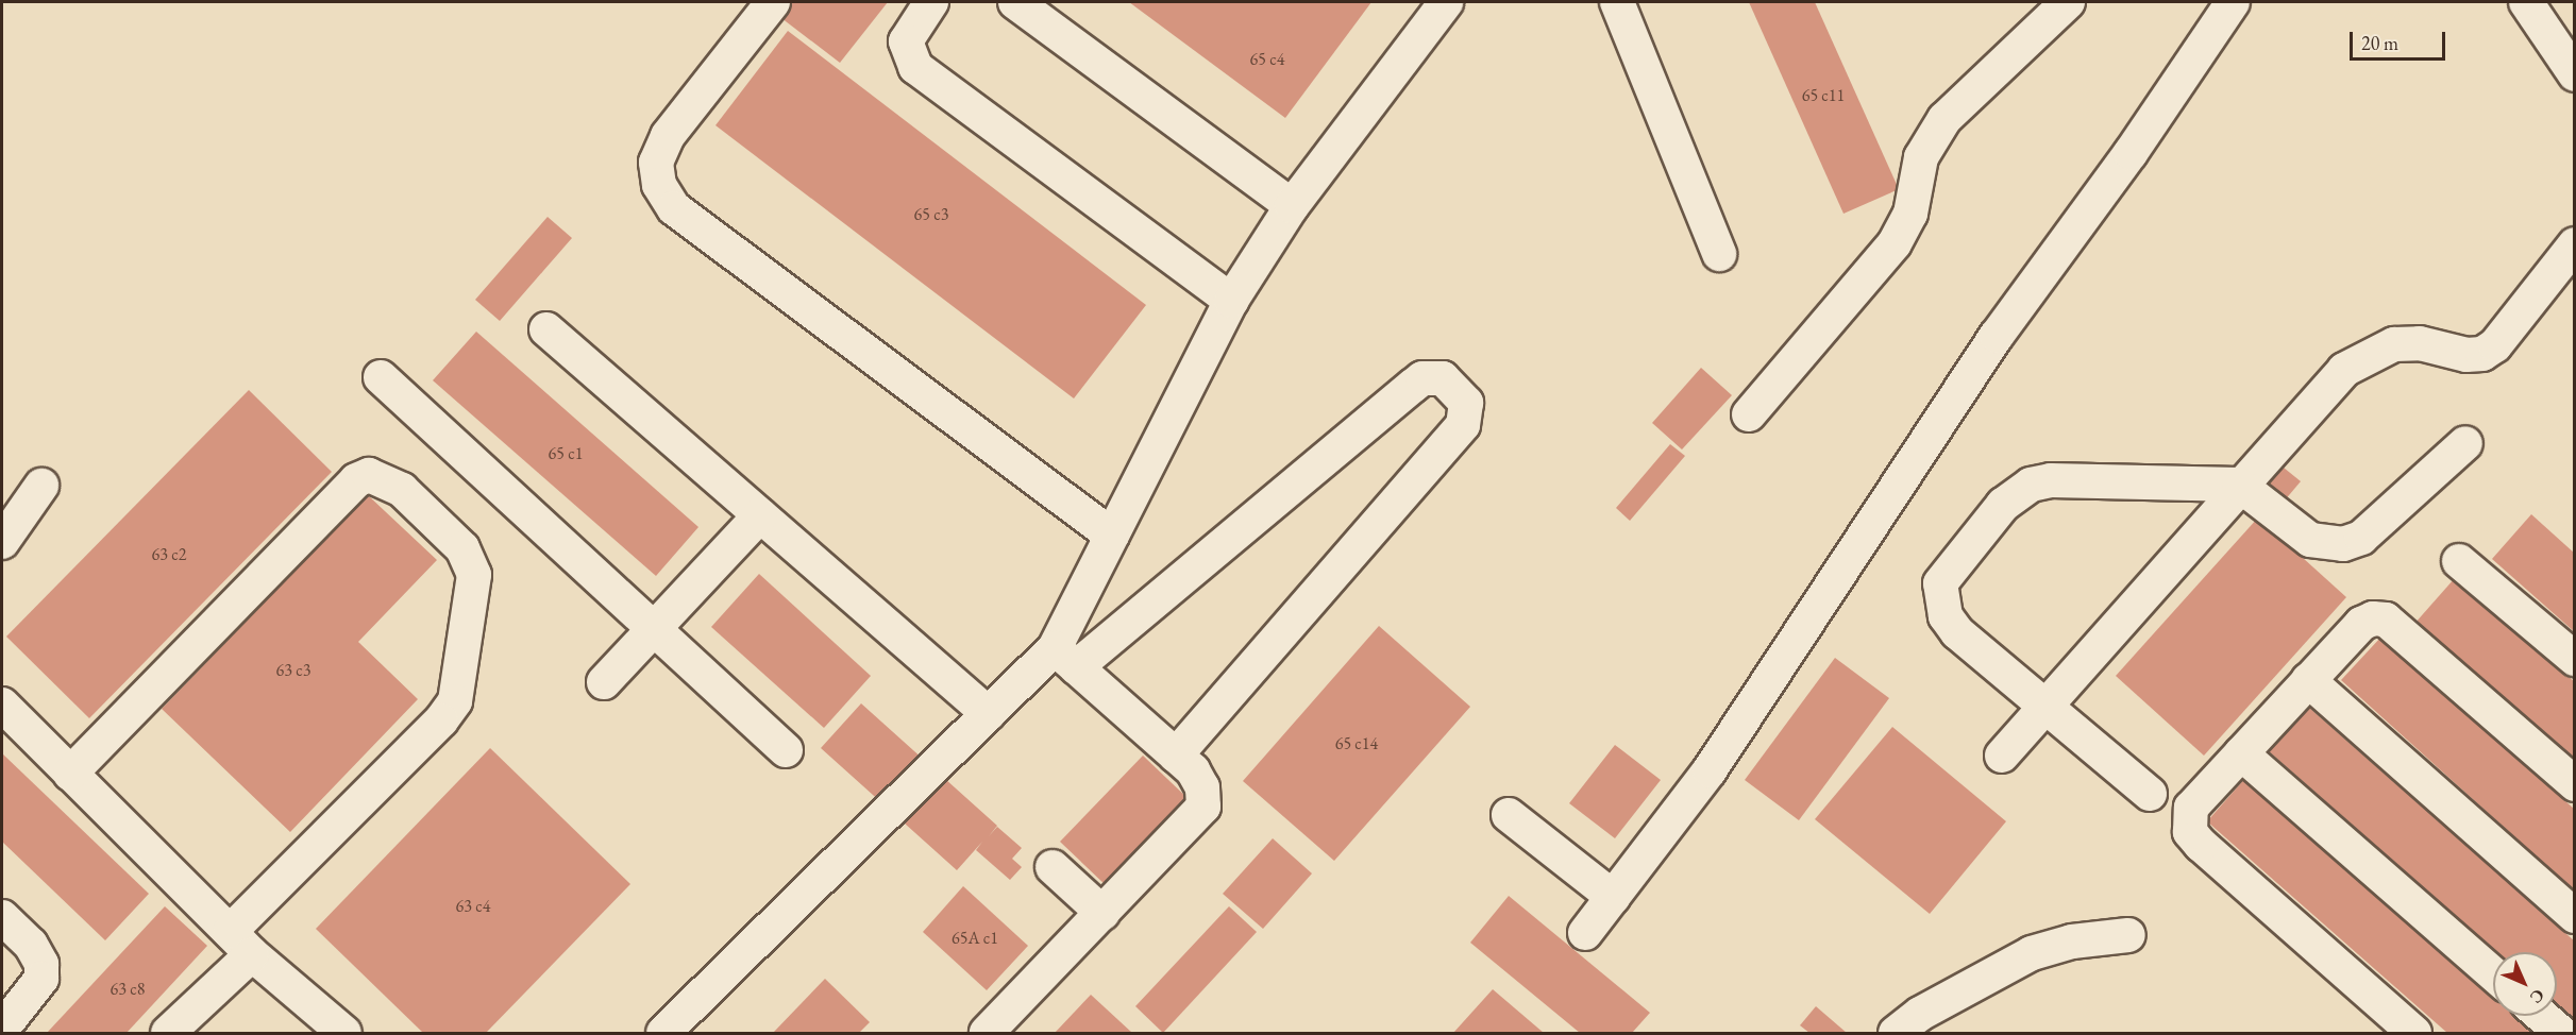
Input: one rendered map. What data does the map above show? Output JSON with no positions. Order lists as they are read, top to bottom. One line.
{"house_numbers":["65 с4","65 с11","65 с3","65 с1","63 с2","63 с3","65 с14","63 с4","65А с1","63 с8"],"scale_bar":"20 m","north":"bottom right"}
